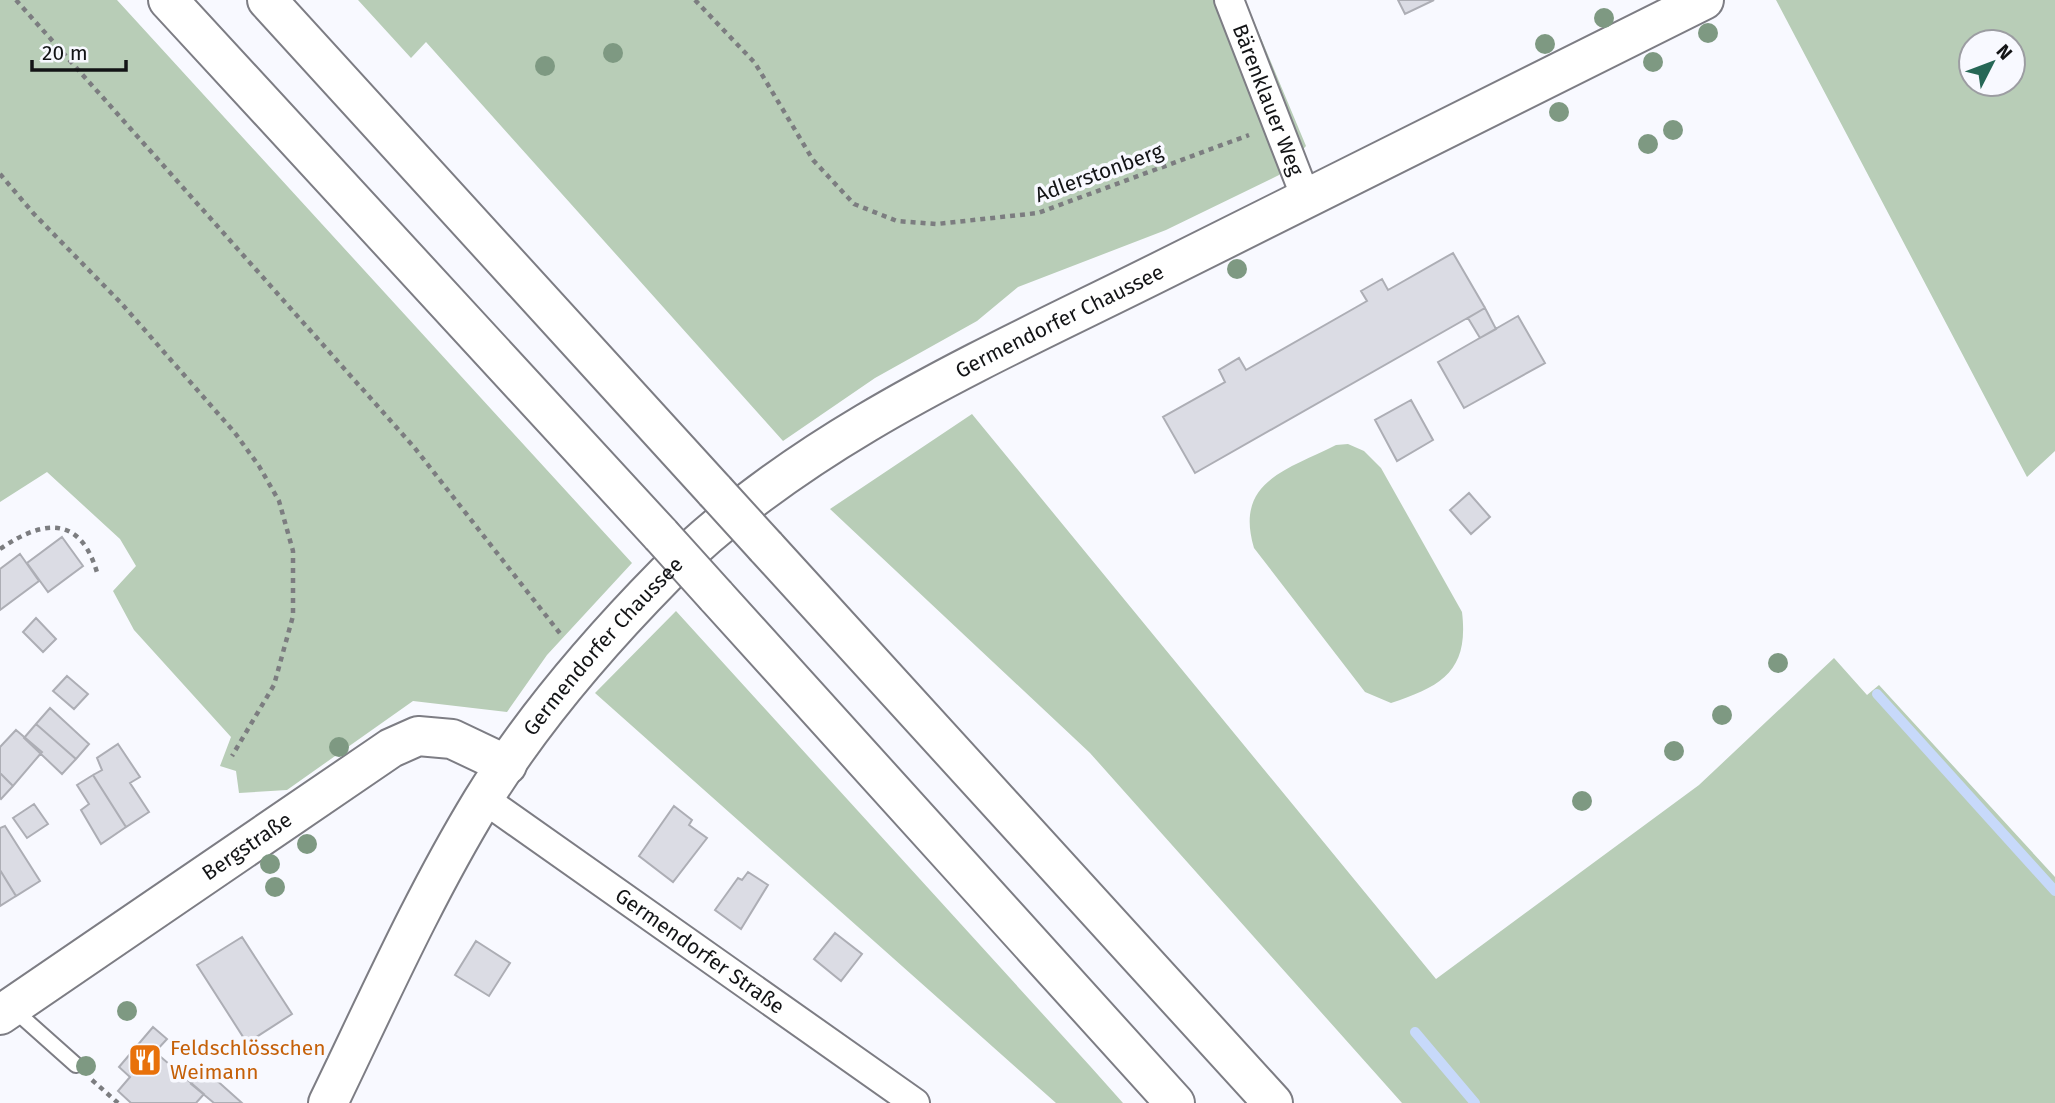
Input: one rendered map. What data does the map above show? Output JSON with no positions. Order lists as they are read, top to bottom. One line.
{"streets":{"main road":["Germendorfer Chaussee","Bergstraße"],"street":["Bärenklauer Weg","Germendorfer Straße"],"path":["Adlerstonberg"]},"crossings":[["Bärenklauer Weg","Adlerstonberg"],["Bärenklauer Weg","Germendorfer Chaussee"],["Germendorfer Chaussee","Bergstraße"]],"places":{"restaurant":["Feldschlösschen Weimann"]},"scale_bar":"20 m","north":"top right"}
